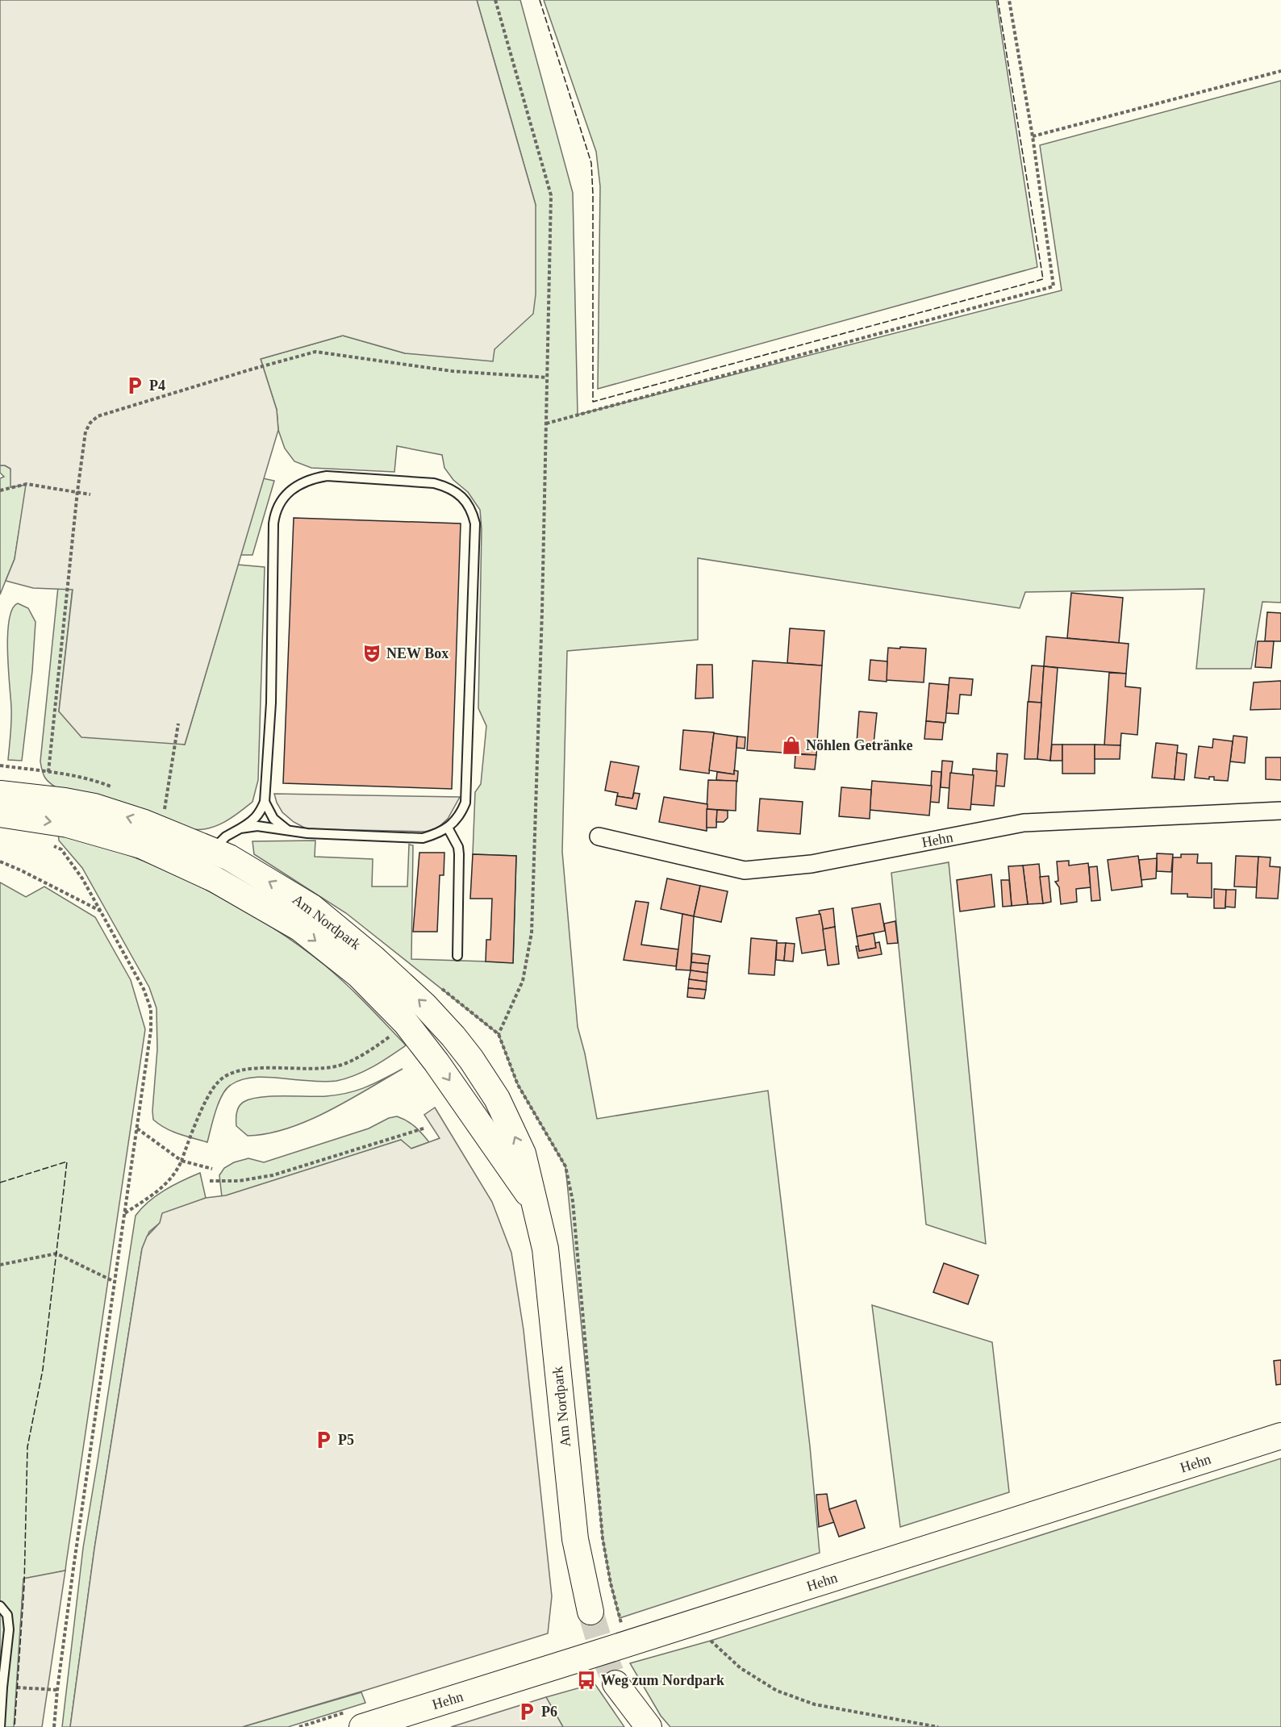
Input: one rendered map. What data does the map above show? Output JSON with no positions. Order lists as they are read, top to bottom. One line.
{"streets":{"street":["Hehn","Am Nordpark"]},"places":{"parking":["P4","P5","P6"],"theatre":["NEW Box"],"shop":["Nöhlen Getränke"],"bus stop":["Weg zum Nordpark"]}}
